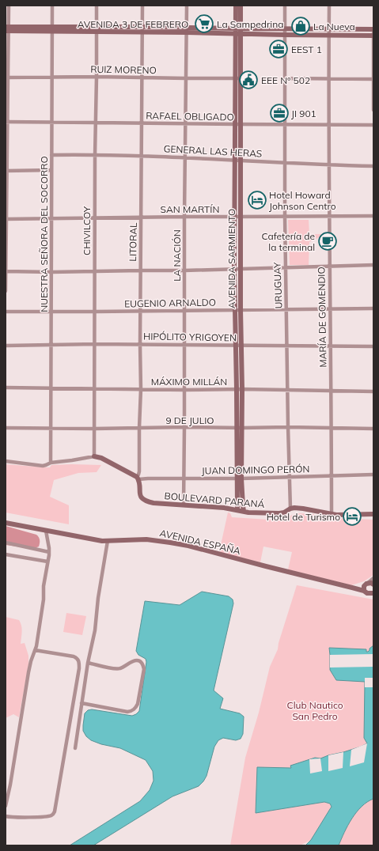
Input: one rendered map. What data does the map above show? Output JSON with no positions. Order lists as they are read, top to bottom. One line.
{"streets":{"main road":["AVENIDA 3 DE FEBRERO","AVENIDA SARMIENTO","BOULEVARD PARANÁ","AVENIDA ESPAÑA"],"street":["RUIZ MORENO","RAFAEL OBLIGADO","GENERAL LAS HERAS","SAN MARTÍN","CHIVILCOY","NUESTRA SEÑORA DEL SOCORRO","LITORAL","LA NACIÓN","URUGUAY","EUGENIO ARNALDO","MARÍA DE GOMENDIO","HIPÓLITO YRIGOYEN","MÁXIMO MILLÁN","9 DE JULIO","JUAN DOMINGO PERÓN"]},"crossings":[["AVENIDA 3 DE FEBRERO","CHIVILCOY"],["AVENIDA 3 DE FEBRERO","NUESTRA SEÑORA DEL SOCORRO"],["AVENIDA 3 DE FEBRERO","LITORAL"],["AVENIDA 3 DE FEBRERO","LA NACIÓN"],["AVENIDA 3 DE FEBRERO","AVENIDA SARMIENTO"],["AVENIDA 3 DE FEBRERO","URUGUAY"],["AVENIDA 3 DE FEBRERO","MARÍA DE GOMENDIO"],["RUIZ MORENO","CHIVILCOY"],["RUIZ MORENO","NUESTRA SEÑORA DEL SOCORRO"],["RUIZ MORENO","LITORAL"],["RUIZ MORENO","LA NACIÓN"],["RUIZ MORENO","AVENIDA SARMIENTO"],["RAFAEL OBLIGADO","CHIVILCOY"],["RAFAEL OBLIGADO","NUESTRA SEÑORA DEL SOCORRO"],["RAFAEL OBLIGADO","LITORAL"],["RAFAEL OBLIGADO","LA NACIÓN"],["RAFAEL OBLIGADO","AVENIDA SARMIENTO"],["RAFAEL OBLIGADO","URUGUAY"],["RAFAEL OBLIGADO","MARÍA DE GOMENDIO"],["GENERAL LAS HERAS","CHIVILCOY"],["GENERAL LAS HERAS","NUESTRA SEÑORA DEL SOCORRO"],["GENERAL LAS HERAS","LITORAL"],["GENERAL LAS HERAS","LA NACIÓN"],["GENERAL LAS HERAS","AVENIDA SARMIENTO"],["GENERAL LAS HERAS","URUGUAY"],["GENERAL LAS HERAS","MARÍA DE GOMENDIO"],["SAN MARTÍN","CHIVILCOY"],["SAN MARTÍN","NUESTRA SEÑORA DEL SOCORRO"],["SAN MARTÍN","LITORAL"],["SAN MARTÍN","LA NACIÓN"],["SAN MARTÍN","AVENIDA SARMIENTO"],["SAN MARTÍN","URUGUAY"],["SAN MARTÍN","MARÍA DE GOMENDIO"],["CHIVILCOY","EUGENIO ARNALDO"],["CHIVILCOY","HIPÓLITO YRIGOYEN"],["CHIVILCOY","MÁXIMO MILLÁN"],["CHIVILCOY","9 DE JULIO"],["NUESTRA SEÑORA DEL SOCORRO","EUGENIO ARNALDO"],["NUESTRA SEÑORA DEL SOCORRO","HIPÓLITO YRIGOYEN"],["NUESTRA SEÑORA DEL SOCORRO","MÁXIMO MILLÁN"],["NUESTRA SEÑORA DEL SOCORRO","9 DE JULIO"],["LITORAL","EUGENIO ARNALDO"],["LITORAL","HIPÓLITO YRIGOYEN"],["LITORAL","MÁXIMO MILLÁN"],["LITORAL","9 DE JULIO"],["LITORAL","JUAN DOMINGO PERÓN"],["LITORAL","BOULEVARD PARANÁ"],["LA NACIÓN","EUGENIO ARNALDO"],["LA NACIÓN","HIPÓLITO YRIGOYEN"],["LA NACIÓN","MÁXIMO MILLÁN"],["LA NACIÓN","9 DE JULIO"],["LA NACIÓN","JUAN DOMINGO PERÓN"],["LA NACIÓN","BOULEVARD PARANÁ"],["AVENIDA SARMIENTO","EUGENIO ARNALDO"],["AVENIDA SARMIENTO","HIPÓLITO YRIGOYEN"],["AVENIDA SARMIENTO","MÁXIMO MILLÁN"],["AVENIDA SARMIENTO","9 DE JULIO"],["AVENIDA SARMIENTO","JUAN DOMINGO PERÓN"],["AVENIDA SARMIENTO","BOULEVARD PARANÁ"],["URUGUAY","EUGENIO ARNALDO"],["URUGUAY","HIPÓLITO YRIGOYEN"],["URUGUAY","MÁXIMO MILLÁN"],["URUGUAY","9 DE JULIO"],["URUGUAY","JUAN DOMINGO PERÓN"],["URUGUAY","BOULEVARD PARANÁ"],["EUGENIO ARNALDO","MARÍA DE GOMENDIO"],["MARÍA DE GOMENDIO","HIPÓLITO YRIGOYEN"],["MARÍA DE GOMENDIO","MÁXIMO MILLÁN"],["MARÍA DE GOMENDIO","9 DE JULIO"],["MARÍA DE GOMENDIO","JUAN DOMINGO PERÓN"],["MARÍA DE GOMENDIO","BOULEVARD PARANÁ"],["JUAN DOMINGO PERÓN","BOULEVARD PARANÁ"]],"parks":["Club Nautico San Pedro"],"places":{"supermarket":["La Sampedrina"],"shop":["La Nueva"],"office":["EEST 1","JI 901"],"public building":["EEE Nº 502"],"hotel":["Hotel Howard Johnson Centro","Hotel de Turismo"],"cafe":["Cafetería de la terminal"]}}
